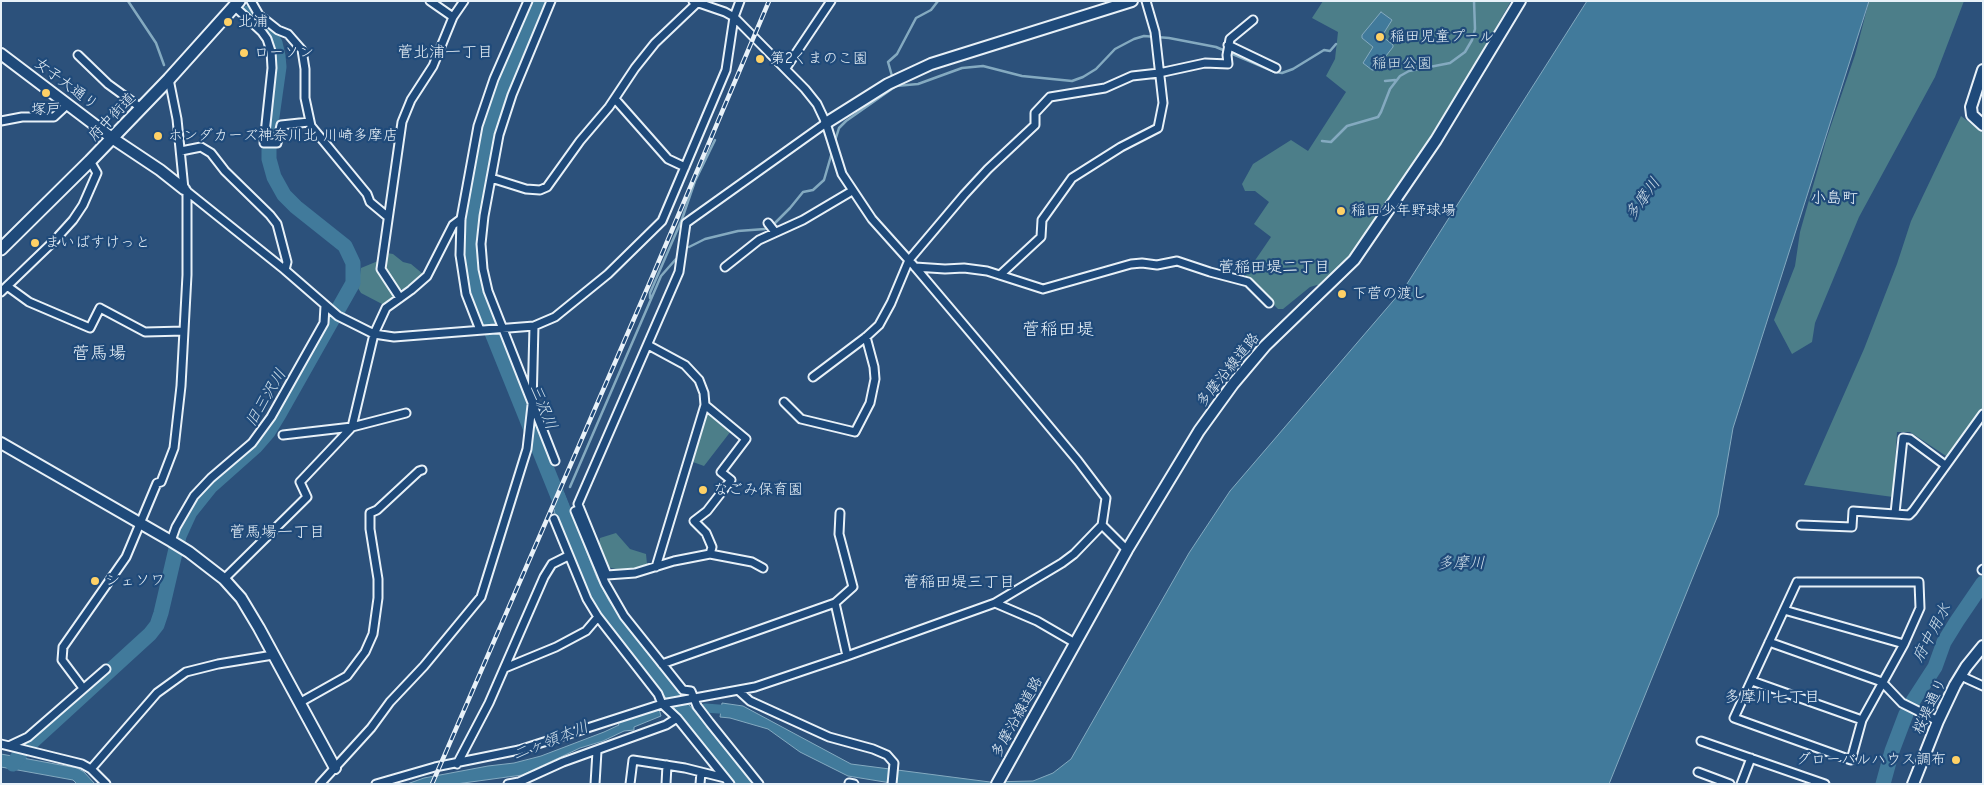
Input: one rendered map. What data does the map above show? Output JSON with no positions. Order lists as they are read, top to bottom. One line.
{"streets":{"main road":["府中街道"],"street":["女子大通り","多摩沿線道路","桜堤通り"]},"crossings":[["女子大通り","府中街道"]],"districts":["菅北浦一丁目","小島町","菅稲田堤二丁目","菅稲田堤","菅馬場","菅馬場一丁目","菅稲田堤三丁目","多摩川七丁目"],"water":["多摩川","旧三沢川","三沢川","府中用水","二ヶ領本川"],"parks":["稲田公園"],"places":["北浦","稲田児童プール","ローソン","第2くまのこ園","塚戸","ホンダカーズ神奈川北 川崎多摩店","稲田少年野球場","まいばすけっと","下菅の渡し","なごみ保育園","シェソワ","グローバルハウス調布"]}
